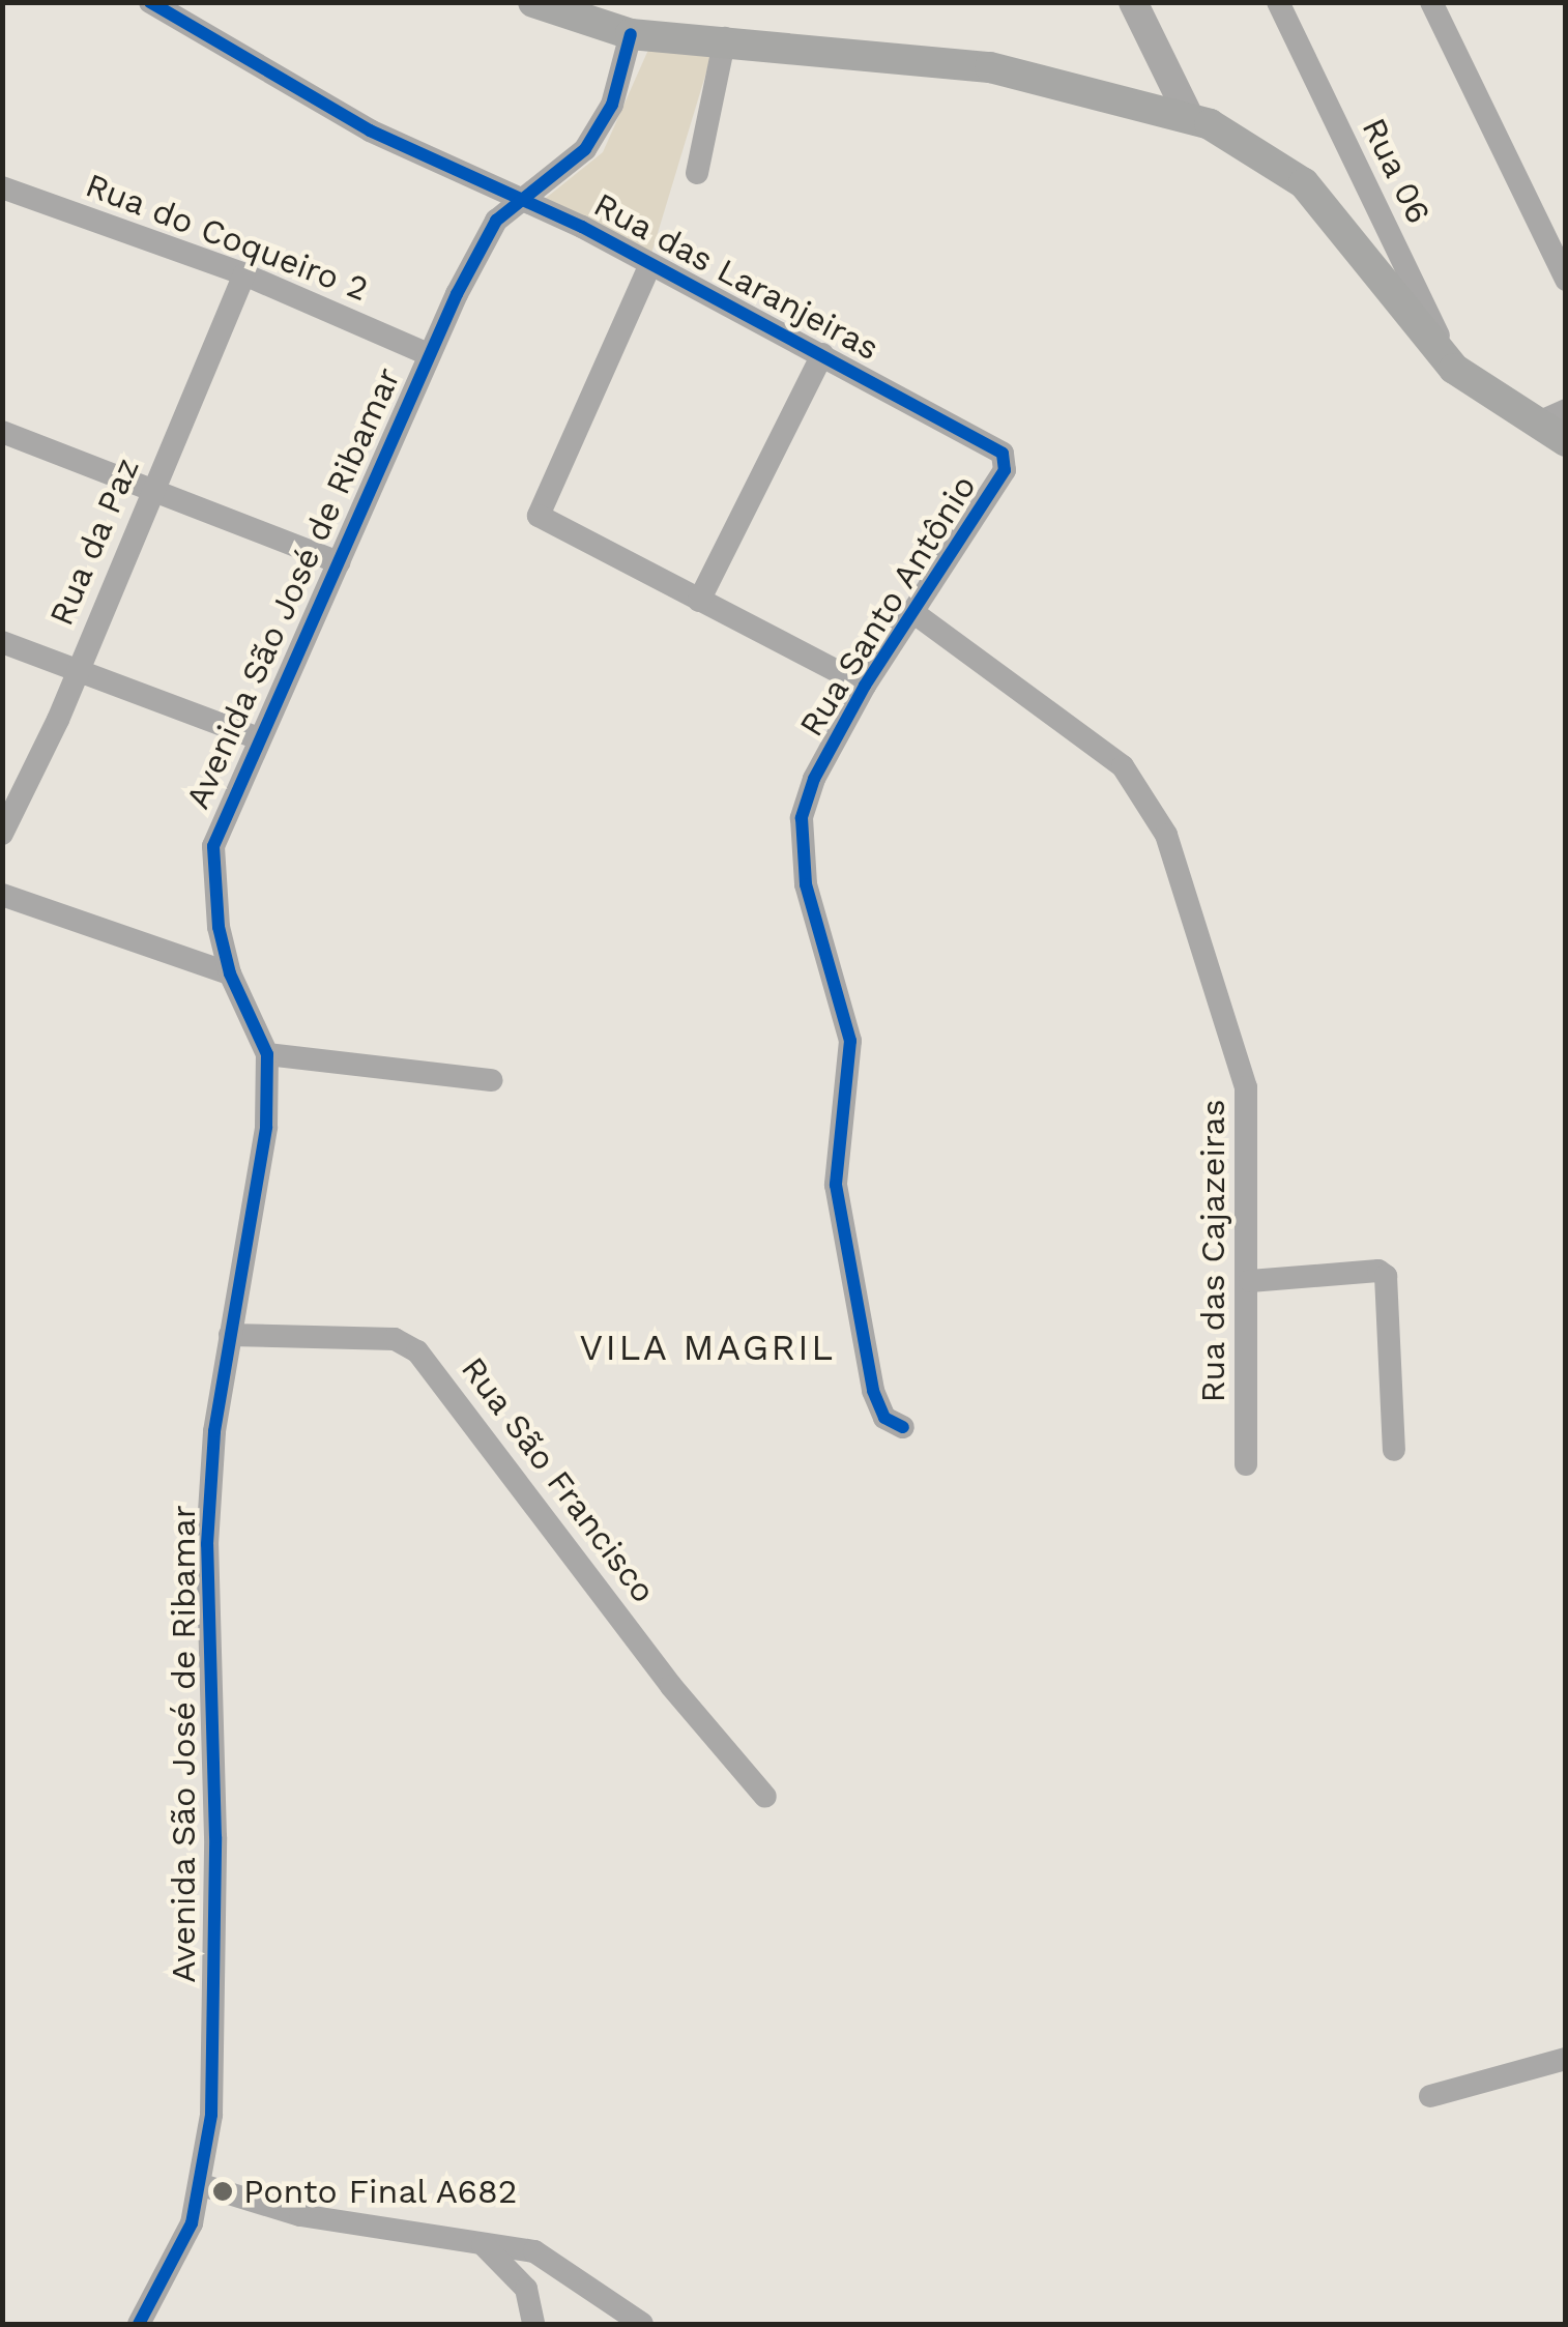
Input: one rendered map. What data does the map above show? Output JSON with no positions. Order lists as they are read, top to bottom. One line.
{"streets":{"street":["Rua 06","Rua do Coqueiro 2","Rua das Laranjeiras","Rua da Paz","Avenida São José de Ribamar","Rua Santo Antônio","Rua das Cajazeiras","Rua São Francisco"]},"crossings":[["Rua do Coqueiro 2","Rua da Paz"],["Rua do Coqueiro 2","Avenida São José de Ribamar"],["Rua das Laranjeiras","Avenida São José de Ribamar"],["Rua das Laranjeiras","Rua Santo Antônio"],["Avenida São José de Ribamar","Rua São Francisco"],["Rua Santo Antônio","Rua das Cajazeiras"]],"districts":["VILA MAGRIL"],"places":["Ponto Final A682"]}
